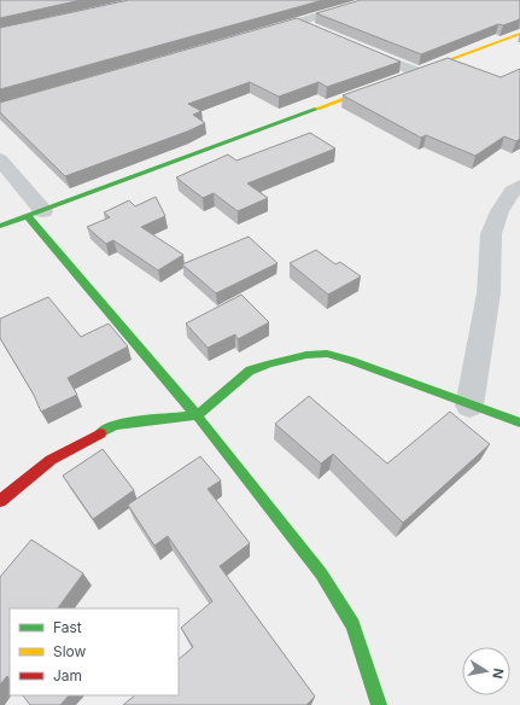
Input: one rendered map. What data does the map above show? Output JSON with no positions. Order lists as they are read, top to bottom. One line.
{"legend":["Fast","Slow","Jam"],"north":"right"}
